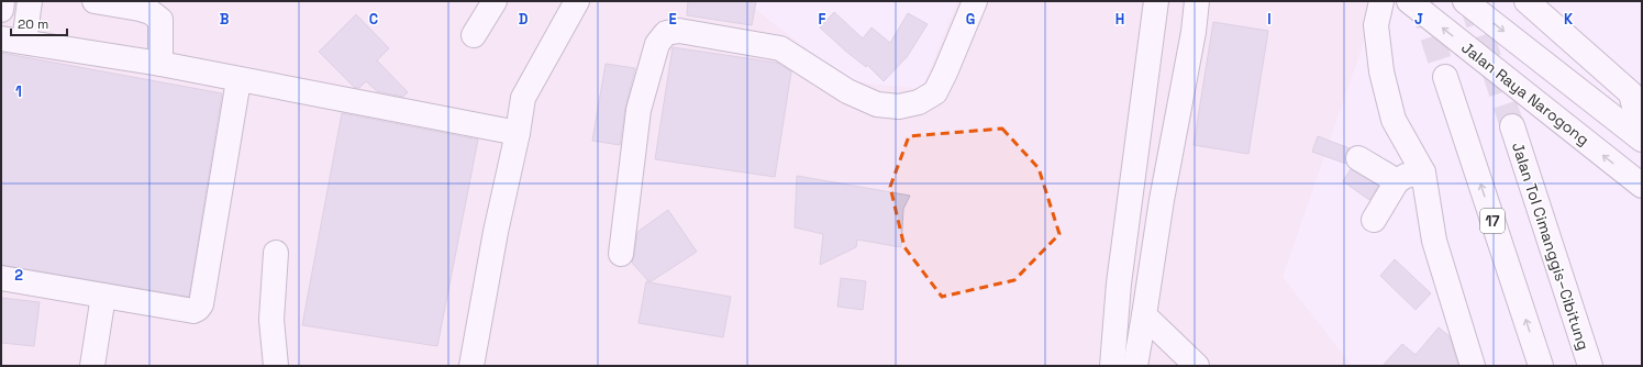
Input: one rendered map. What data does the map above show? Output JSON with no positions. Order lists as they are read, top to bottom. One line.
{"streets":{"main road":["Jalan Raya Narogong","17","Jalan Tol Cimanggis–Cibitung"]},"scale_bar":"20 m","grid":{"columns":["B","C","D","E","F","G","H","I","J","K"],"rows":["1","2"]}}
